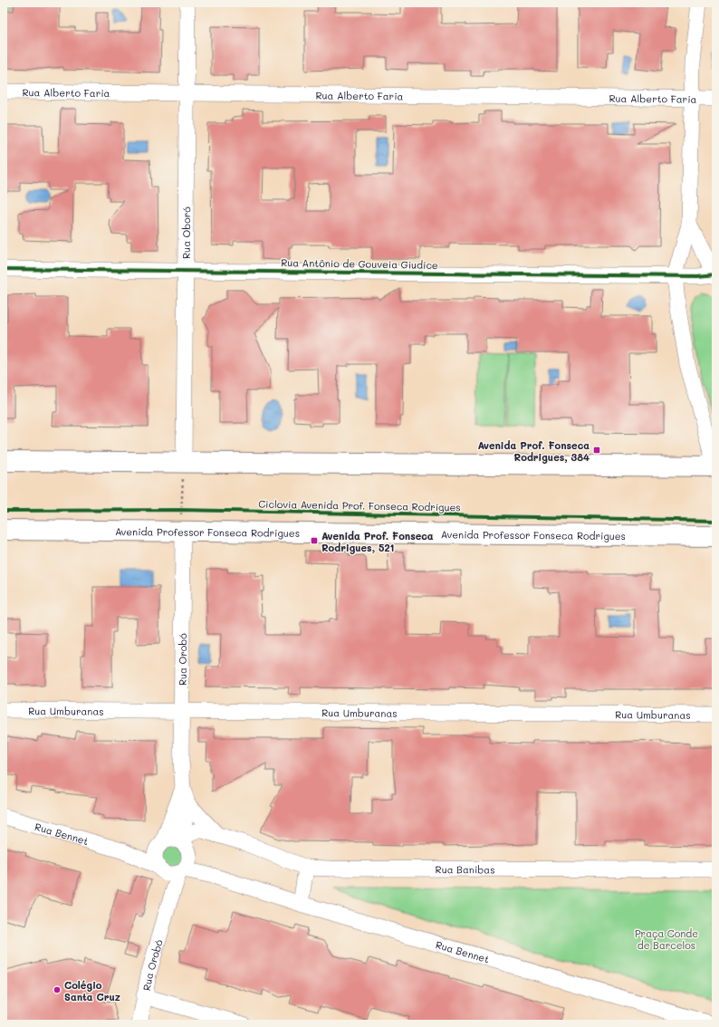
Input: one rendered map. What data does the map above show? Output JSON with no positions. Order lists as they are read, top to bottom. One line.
{"streets":{"highway":["Avenida Professor Fonseca Rodrigues"],"street":["Rua Alberto Faria","Rua Oboró","Rua Antônio de Gouveia Giudice","Rua Orobó","Rua Umburanas","Rua Bennet","Rua Banibas"],"cycle path":["Ciclovia Avenida Prof. Fonseca Rodrigues"]},"crossings":[["Rua Alberto Faria","Rua Oboró"],["Rua Oboró","Rua Antônio de Gouveia Giudice"],["Avenida Professor Fonseca Rodrigues","Rua Orobó"],["Rua Orobó","Rua Umburanas"],["Rua Orobó","Rua Bennet"],["Rua Orobó","Rua Banibas"],["Rua Bennet","Rua Banibas"]],"parks":["Praça Conde de Barcelos"],"places":{"transit":["Avenida Prof. Fonseca Rodrigues, 384","Avenida Prof. Fonseca Rodrigues, 521"],"other":["Colégio Santa Cruz"]}}
